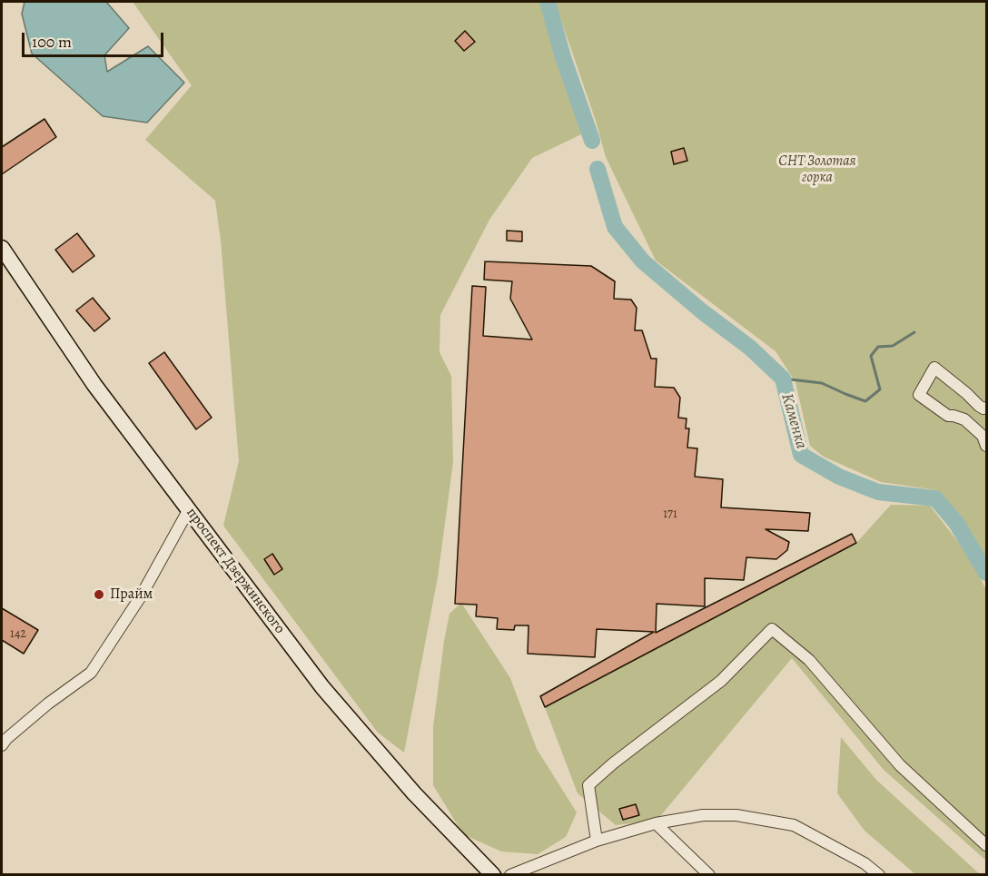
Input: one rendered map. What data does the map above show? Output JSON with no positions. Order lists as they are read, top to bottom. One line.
{"streets":{"street":["проспект Дзержинского"]},"water":["Каменка"],"parks":["СНТ Золотая горка"],"places":["Прайм"],"house_numbers":["171","142"],"scale_bar":"100 m"}
